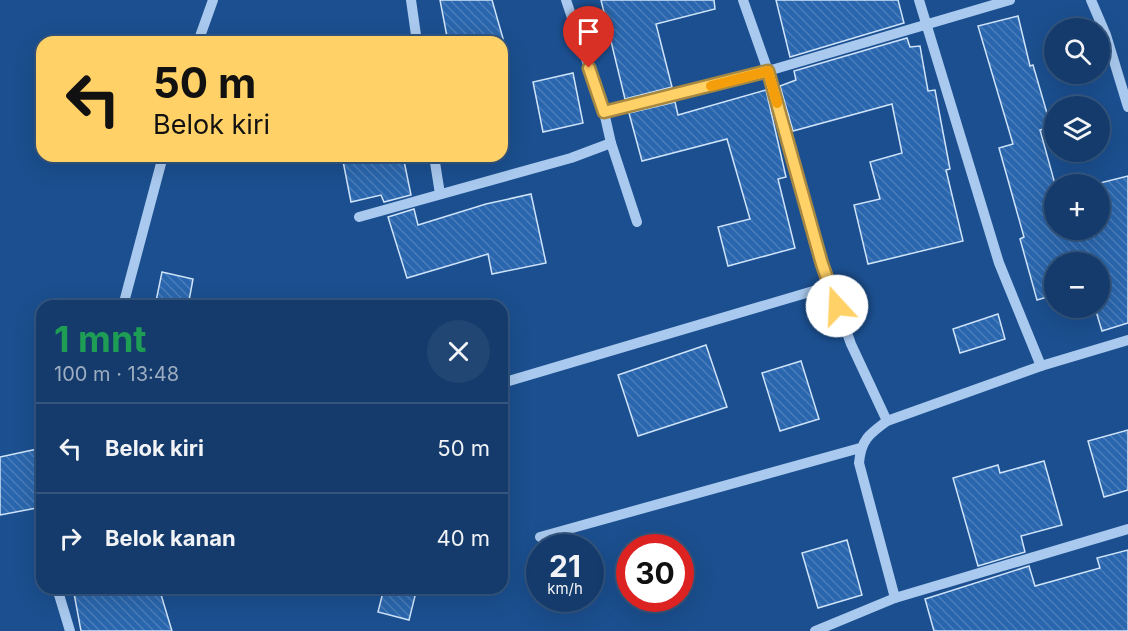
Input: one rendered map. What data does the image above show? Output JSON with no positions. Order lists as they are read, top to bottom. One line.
{"page":{"map_buttons":["+","−"],"turn":["50 m","Belok kiri"],"heading":["1 mnt","100 m · 13:48"],"list":[{"name":"Belok kiri","value":"50 m"},{"name":"Belok kanan","value":"40 m"}],"speed":"21 km/h","limit":"30"}}
